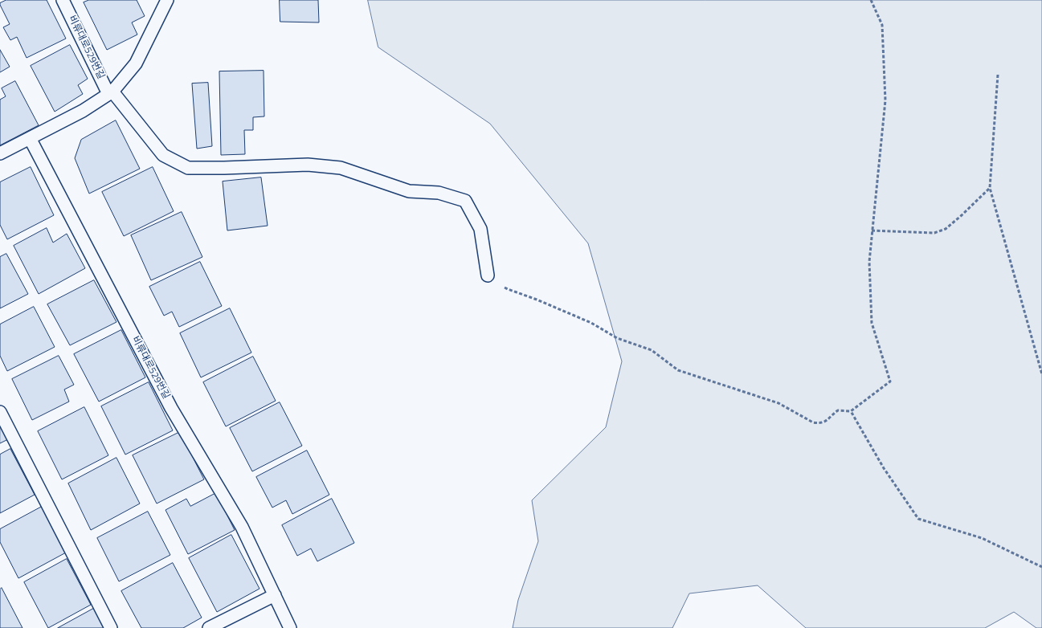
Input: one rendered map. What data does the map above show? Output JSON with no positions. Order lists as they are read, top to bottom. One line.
{"streets":{"lane":["비류대로529번길"]}}
